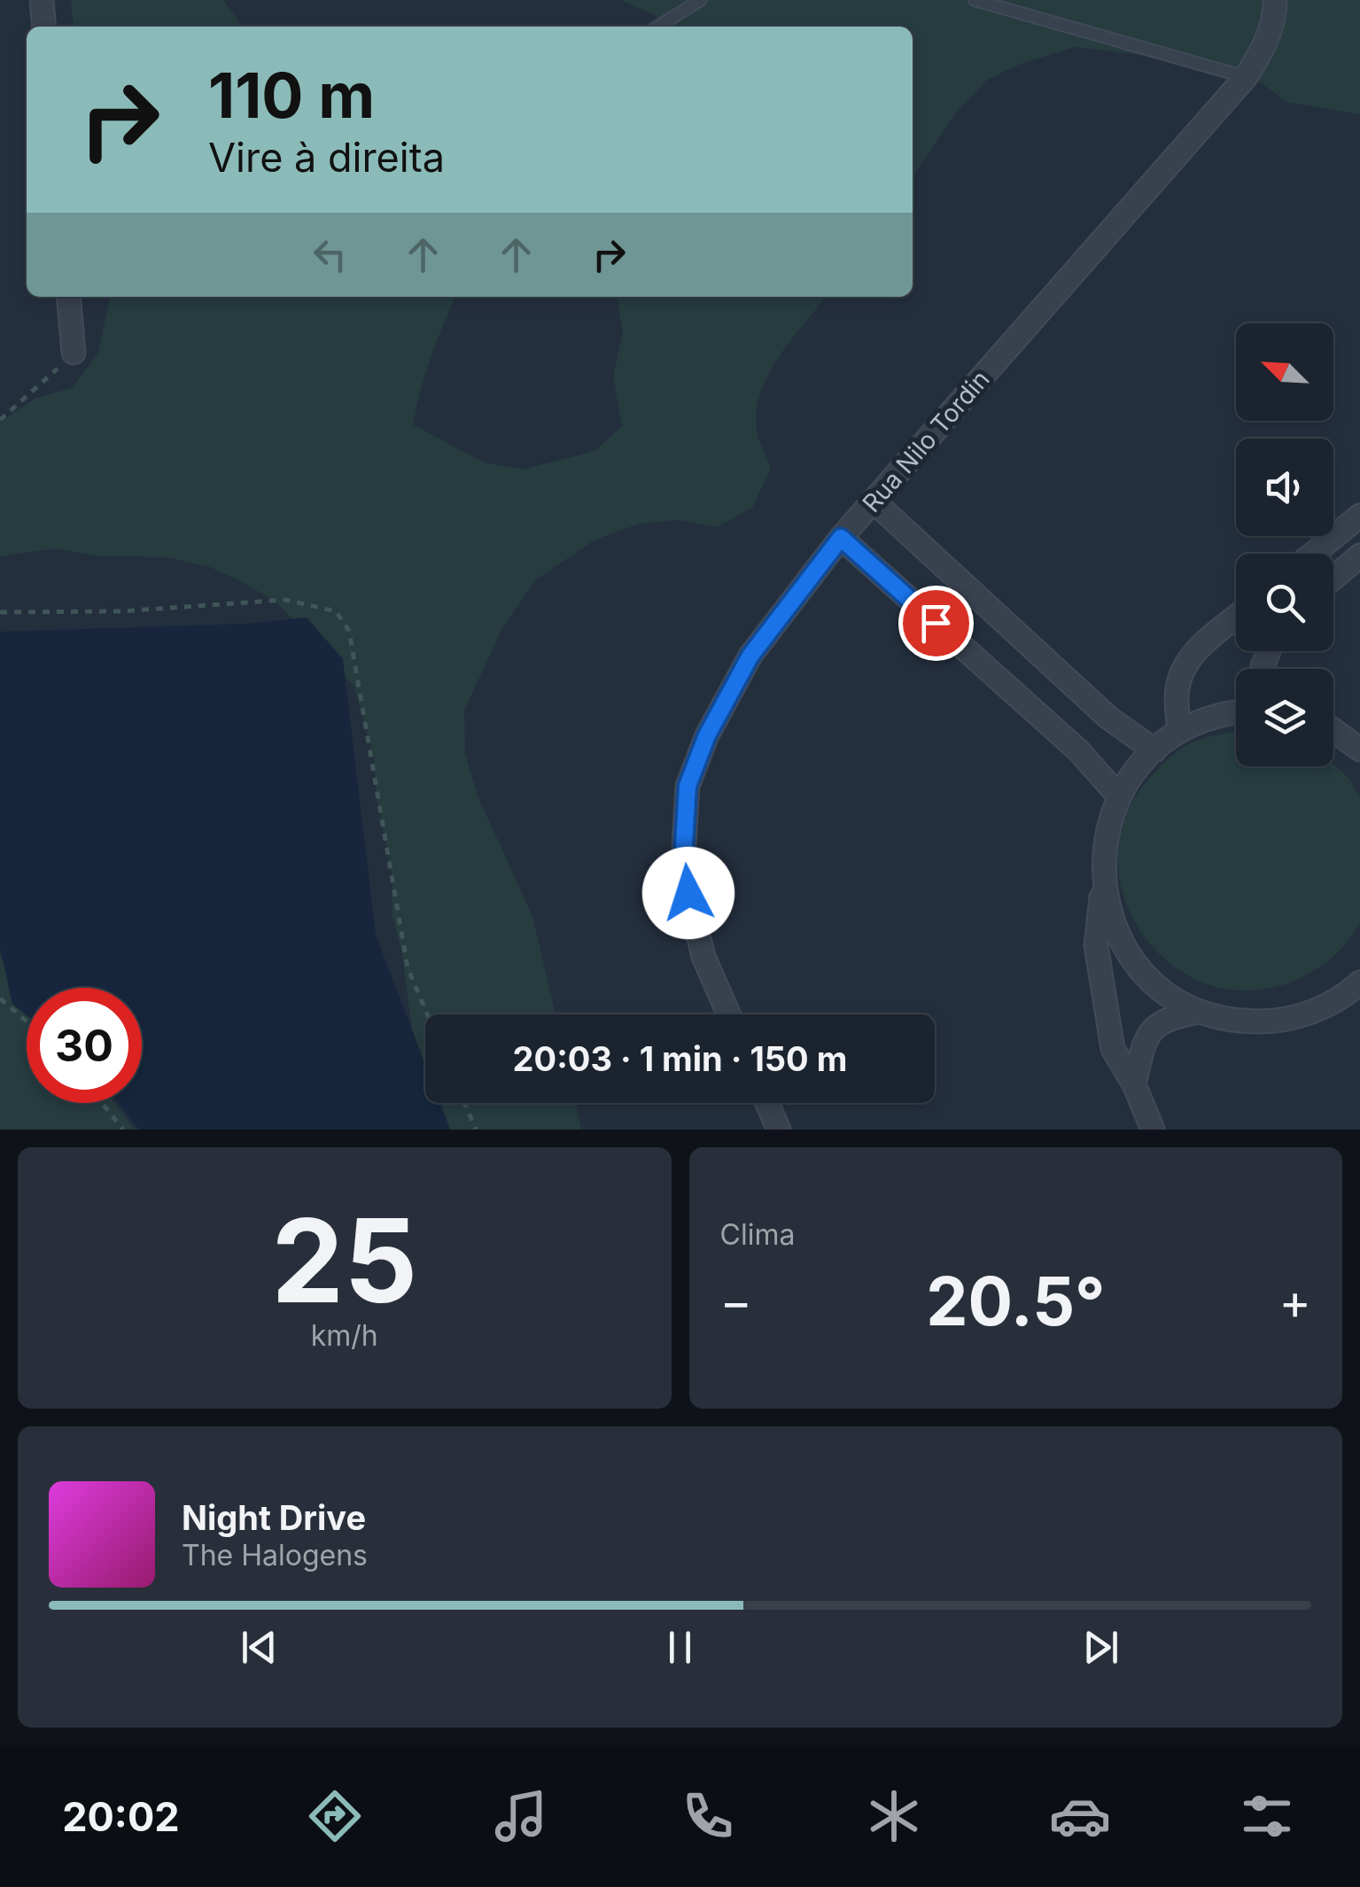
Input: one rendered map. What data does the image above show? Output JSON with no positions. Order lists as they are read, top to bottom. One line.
{"streets":{"street":["Rua Nilo Tordin"]},"north":"top left","page":{"turn":["110 m","Vire à direita"],"limit":"30","trip":"20:03 · 1 min · 150 m","tile":[["25","km/h"],"Clima"],"heat":["−","20.5°","+"],"song":["Night Drive","The Halogens"],"tabs":"20:02"}}
